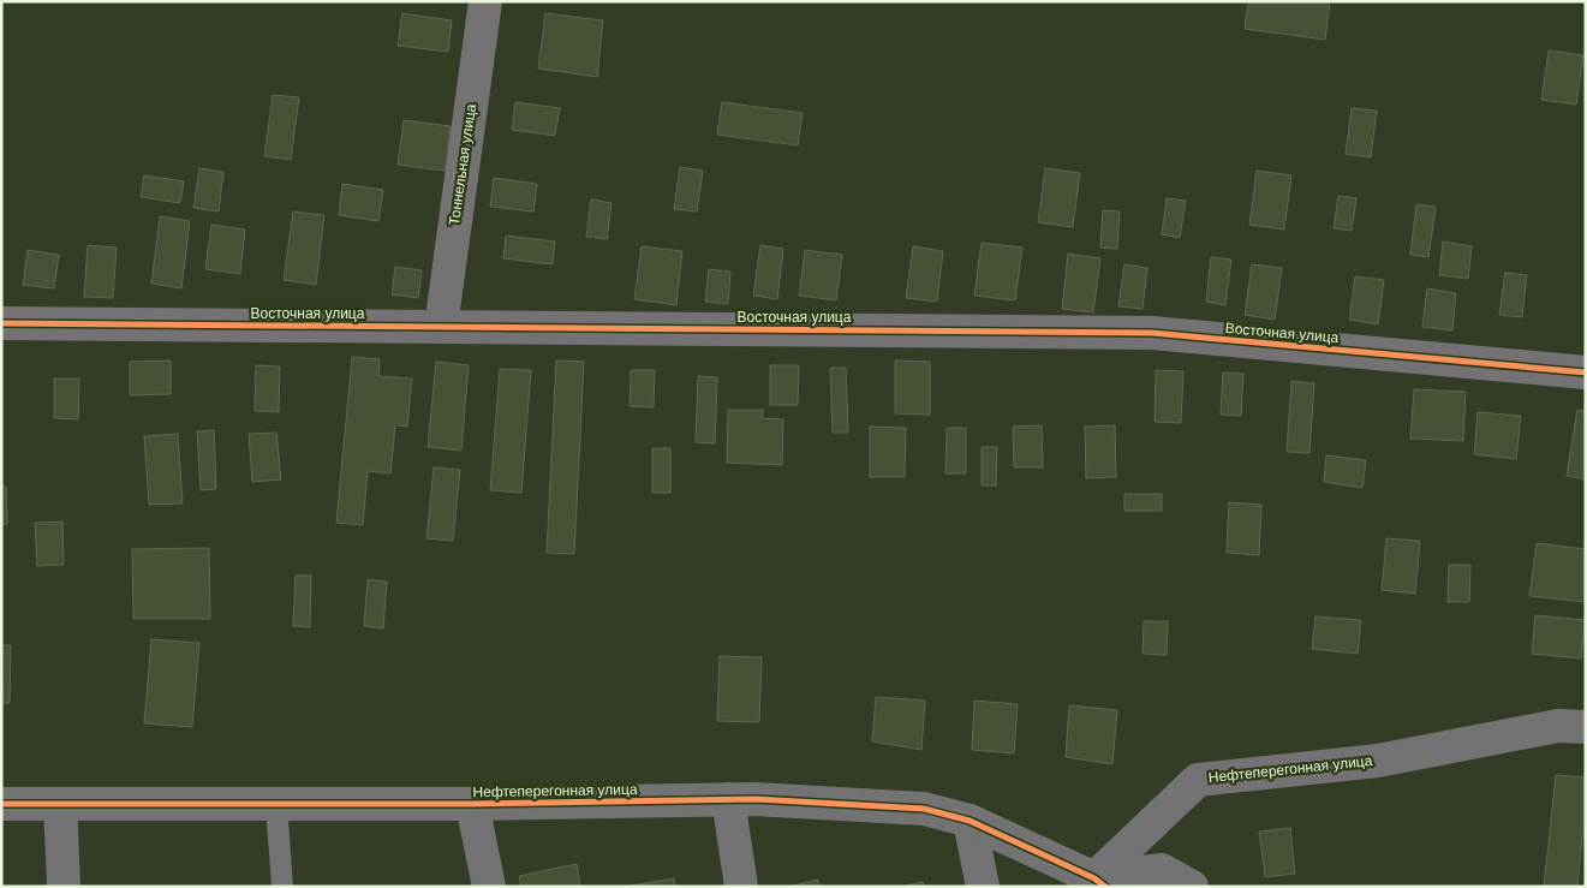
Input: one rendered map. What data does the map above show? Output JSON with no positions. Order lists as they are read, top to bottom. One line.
{"streets":{"street":["Тоннельная улица","Восточная улица","Нефтеперегонная улица"]},"crossings":[["Тоннельная улица","Восточная улица"]]}
